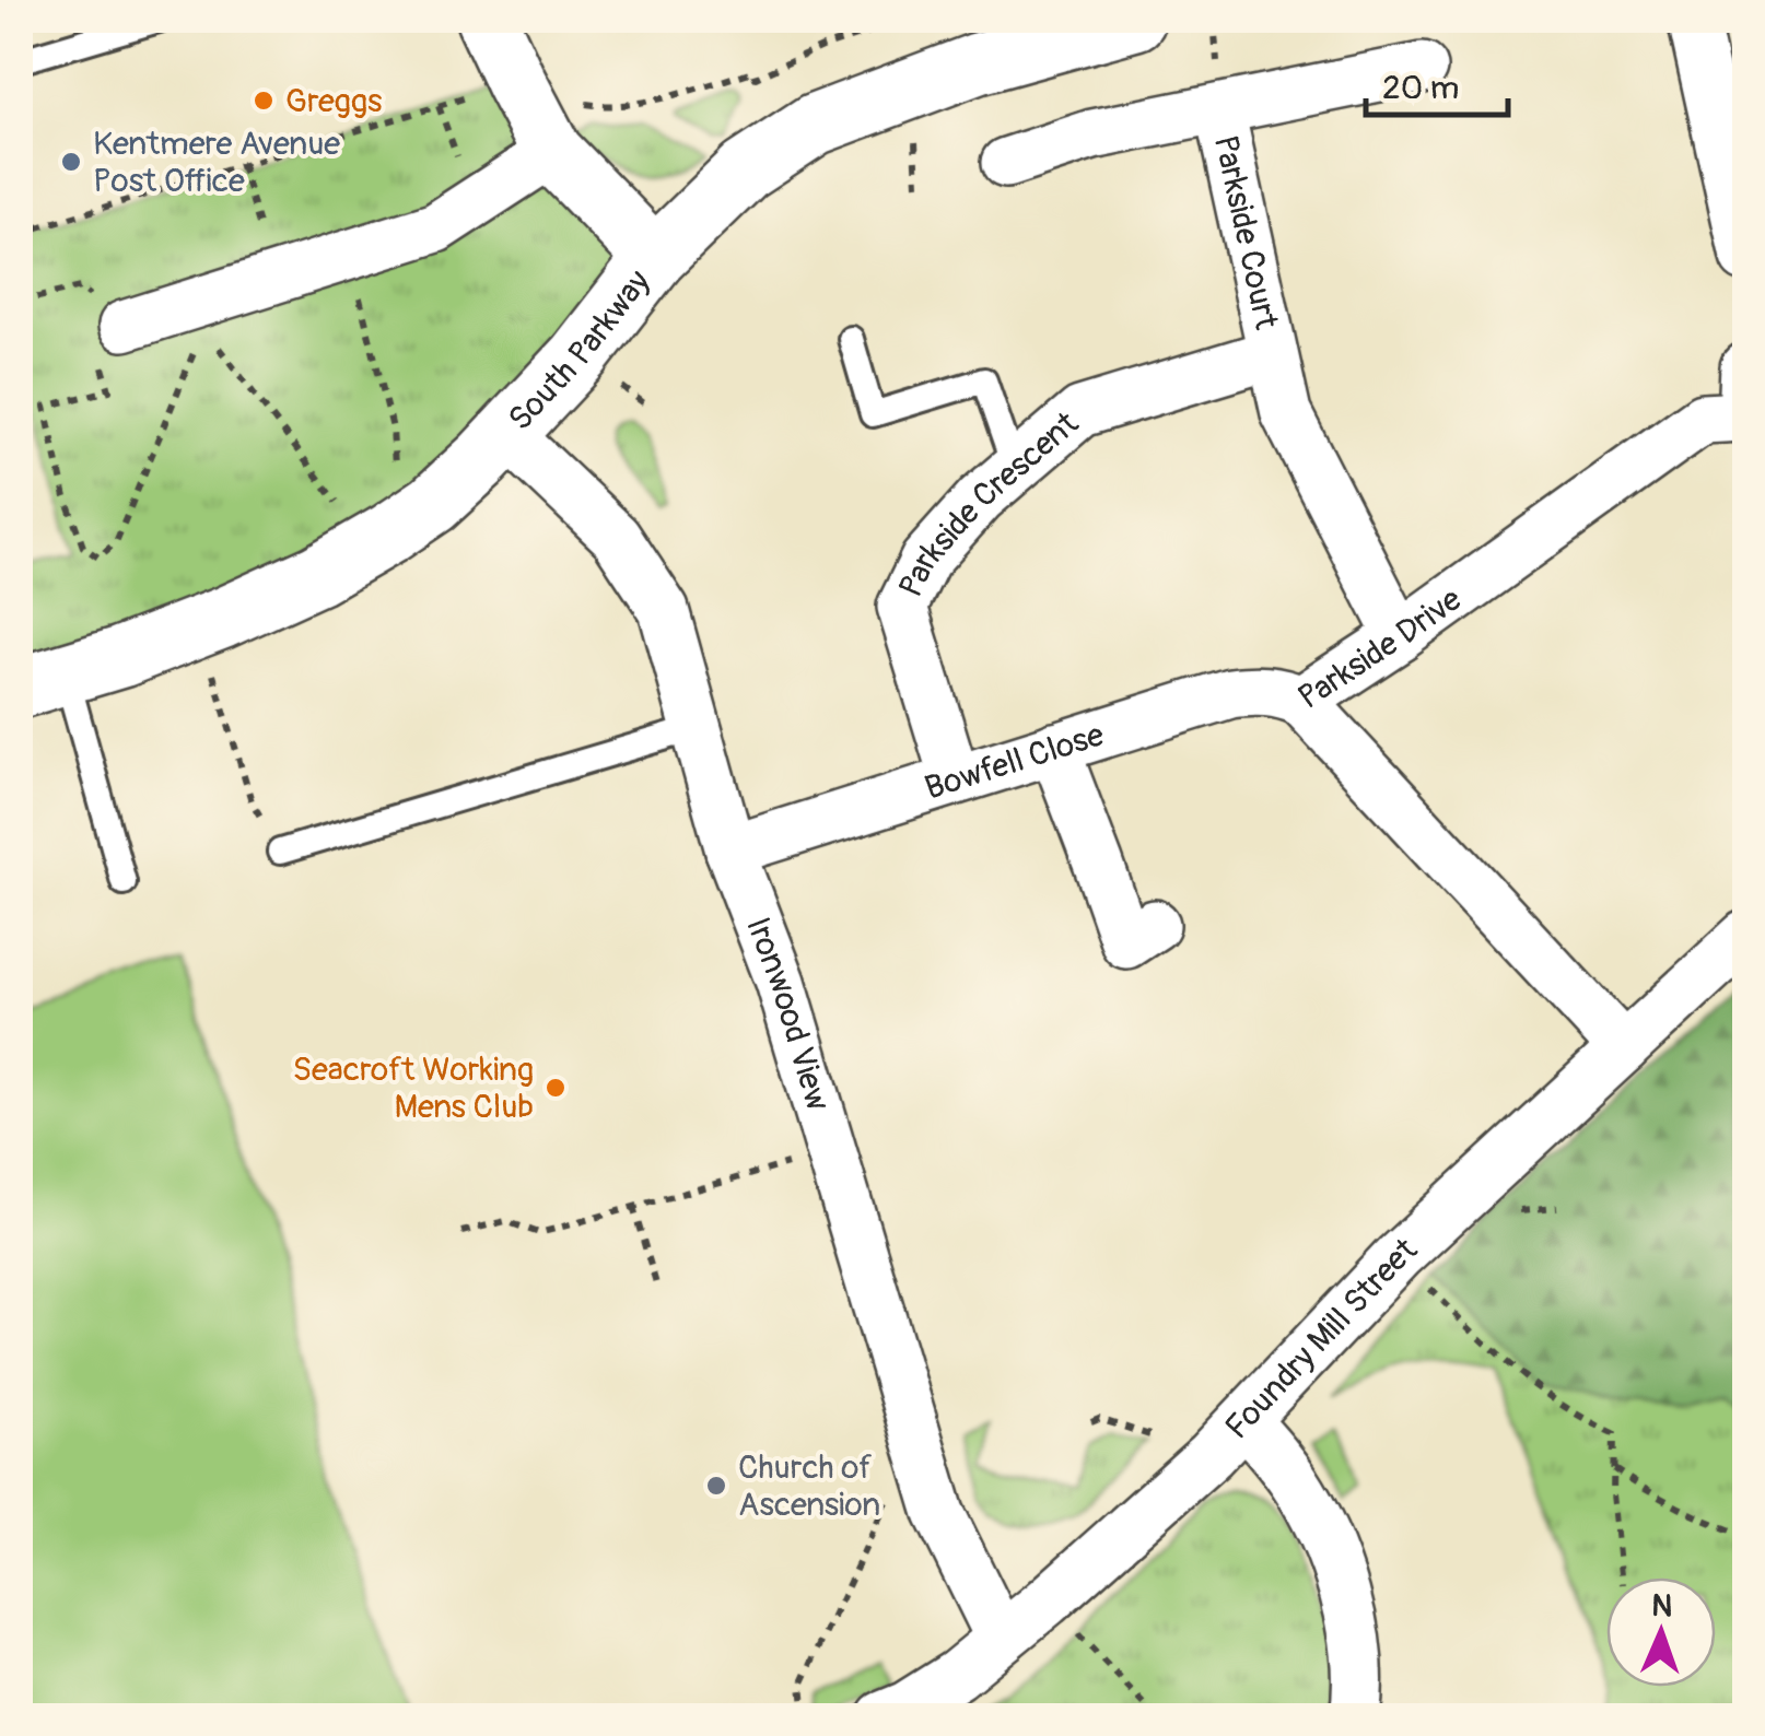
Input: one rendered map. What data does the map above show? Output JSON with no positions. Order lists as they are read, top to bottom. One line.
{"streets":{"street":["Parkside Court","South Parkway","Parkside Crescent","Parkside Drive","Bowfell Close","Ironwood View","Foundry Mill Street"]},"crossings":[["Parkside Court","Parkside Crescent"],["South Parkway","Ironwood View"],["Parkside Crescent","Bowfell Close"],["Parkside Drive","Bowfell Close"],["Parkside Drive","Foundry Mill Street"],["Bowfell Close","Ironwood View"],["Ironwood View","Foundry Mill Street"]],"places":["Greggs","Kentmere Avenue Post Office","Seacroft Working Mens Club","Church of Ascension"],"scale_bar":"20 m","north":"top"}
